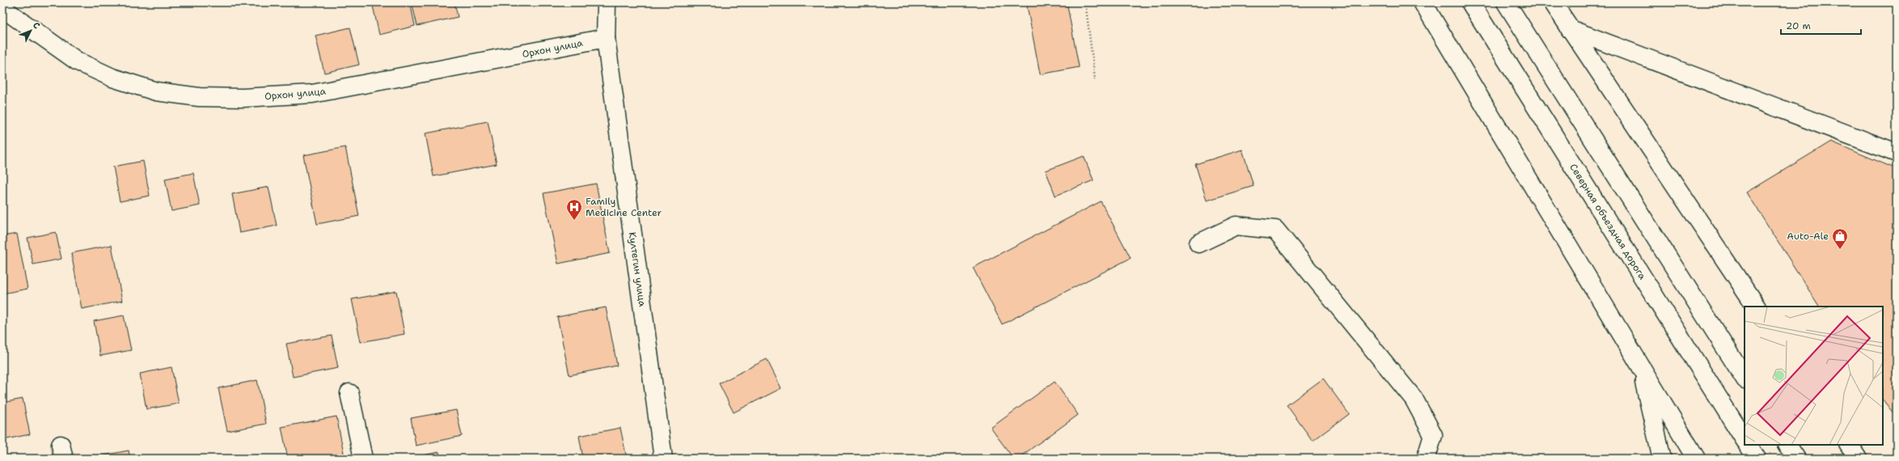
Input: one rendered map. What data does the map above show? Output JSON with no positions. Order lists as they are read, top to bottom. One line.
{"streets":{"main road":["Орхон улица","Северная объездная дорога","Култегин улица"]},"crossings":[["Орхон улица","Култегин улица"]],"places":{"hospital":["Family Medicine Center"],"shop":["Auto-Ale"]},"scale_bar":"20 m","north":"top right"}
